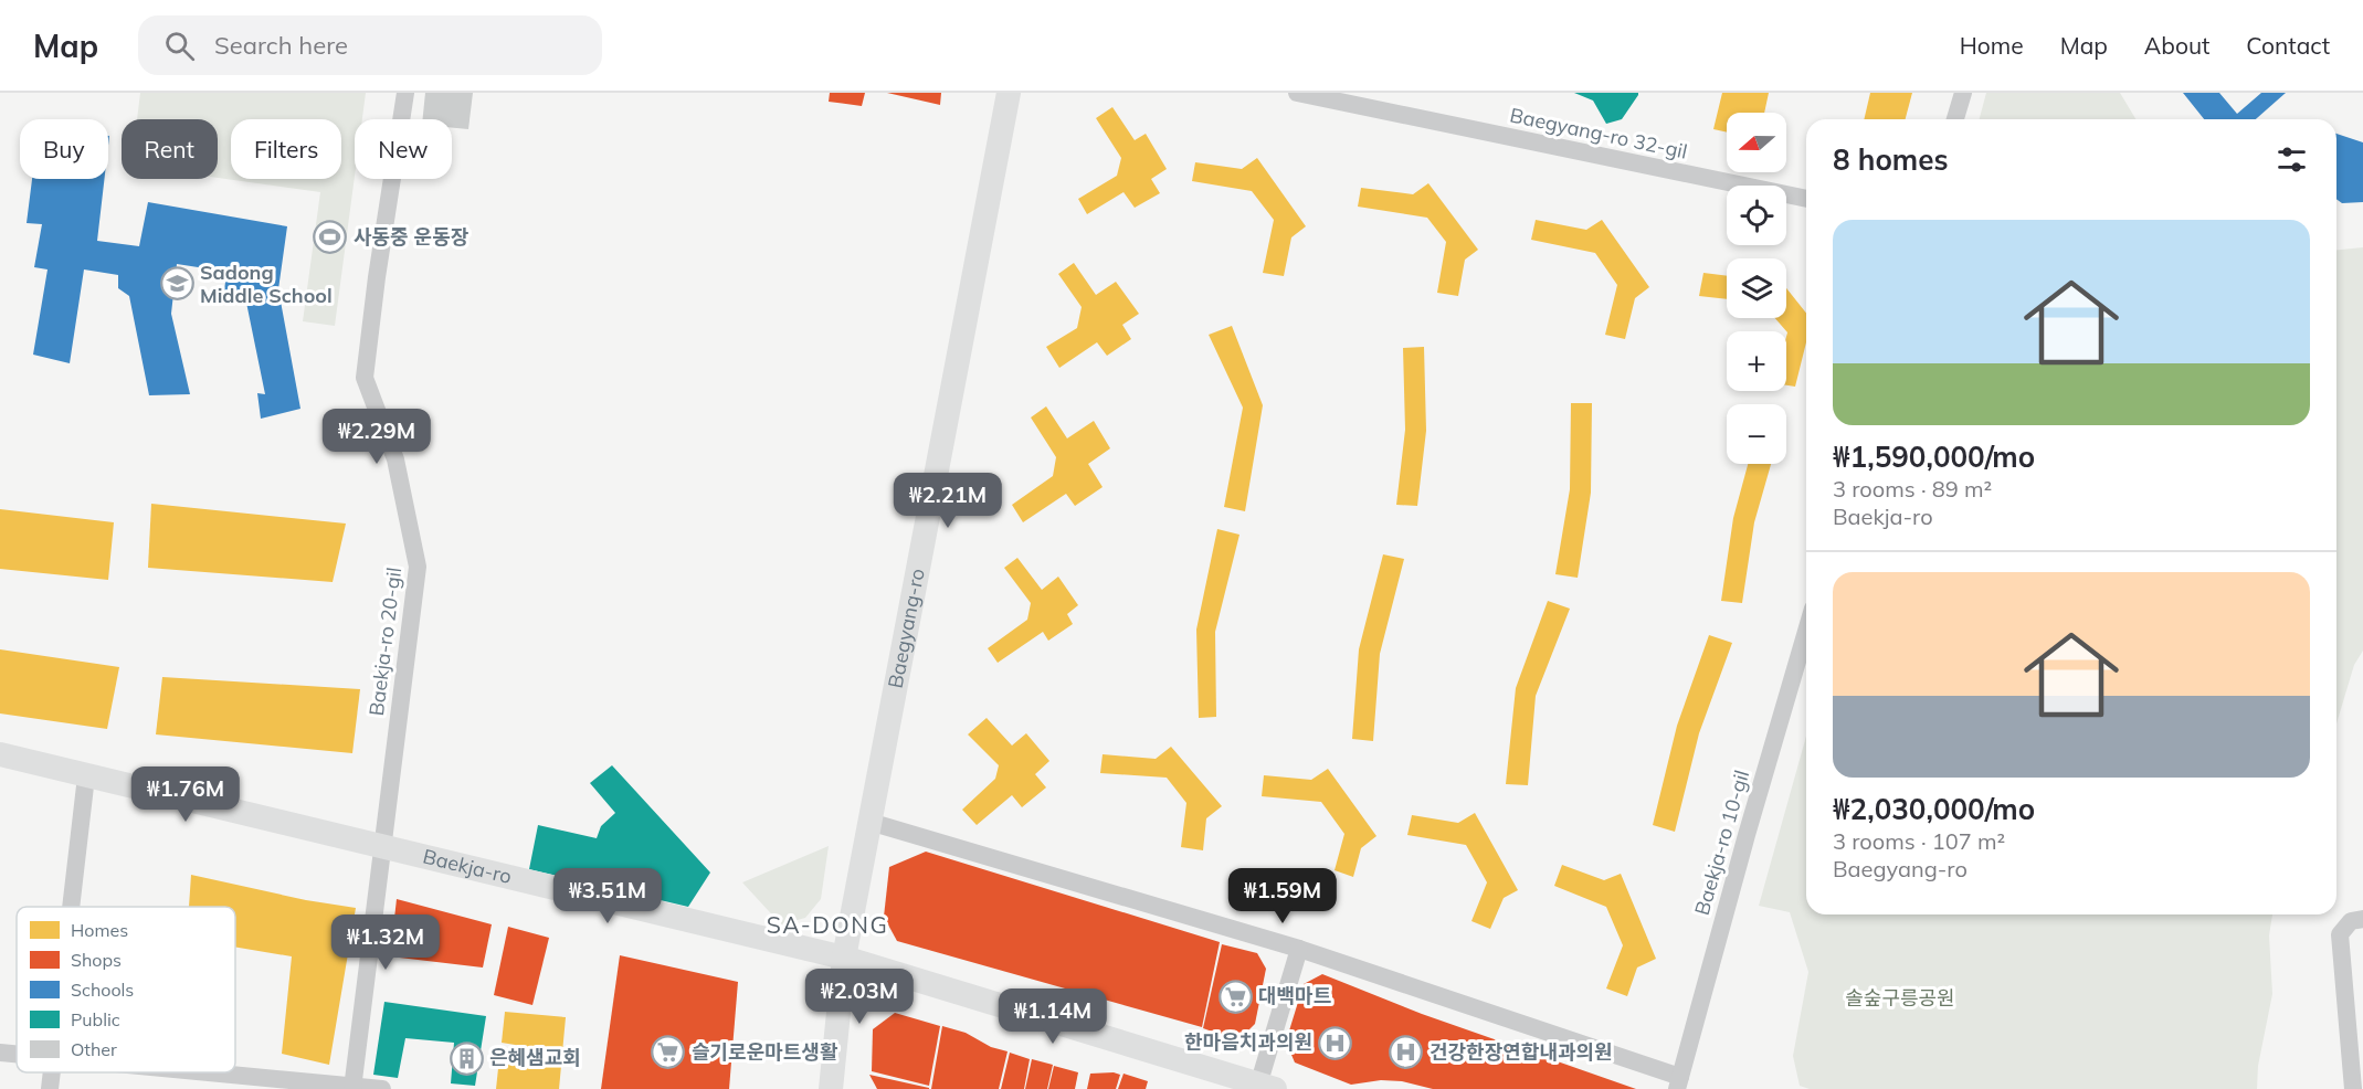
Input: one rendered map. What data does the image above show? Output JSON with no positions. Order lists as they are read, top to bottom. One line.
{"streets":{"street":["Baegyang-ro 32-gil","Baegyang-ro","Baekja-ro 20-gil","Baekja-ro 10-gil","Baekja-ro"]},"crossings":[["Baegyang-ro","Baekja-ro"],["Baekja-ro 20-gil","Baekja-ro"]],"districts":["SA-DONG"],"parks":["솔숲구릉공원"],"places":{"sports":["사동중 운동장"],"school or university":["Sadong Middle School"],"supermarket":["대백마트","슬기로운마트생활"],"hospital":["한마음치과의원","건강한장연합내과의원"],"building":["은혜샘교회"]},"legend":["Homes","Shops","Schools","Public","Other"],"north":"left","page":{"header":"Map","search":"Search here","nav":["Home","Map","About","Contact"],"map_buttons":["+","−"],"chip":["Buy","Rent","Filters","New"],"heading":"8 homes","list":[{"name":"₩1,590,000/mo","note":"3 rooms · 89 m² · Baekja-ro"},{"name":"₩2,030,000/mo","note":"3 rooms · 107 m² · Baegyang-ro"}],"price":["₩2.29M","₩2.21M","₩1.76M","₩3.51M","₩1.59M","₩1.32M","₩2.03M","₩1.14M"]}}
